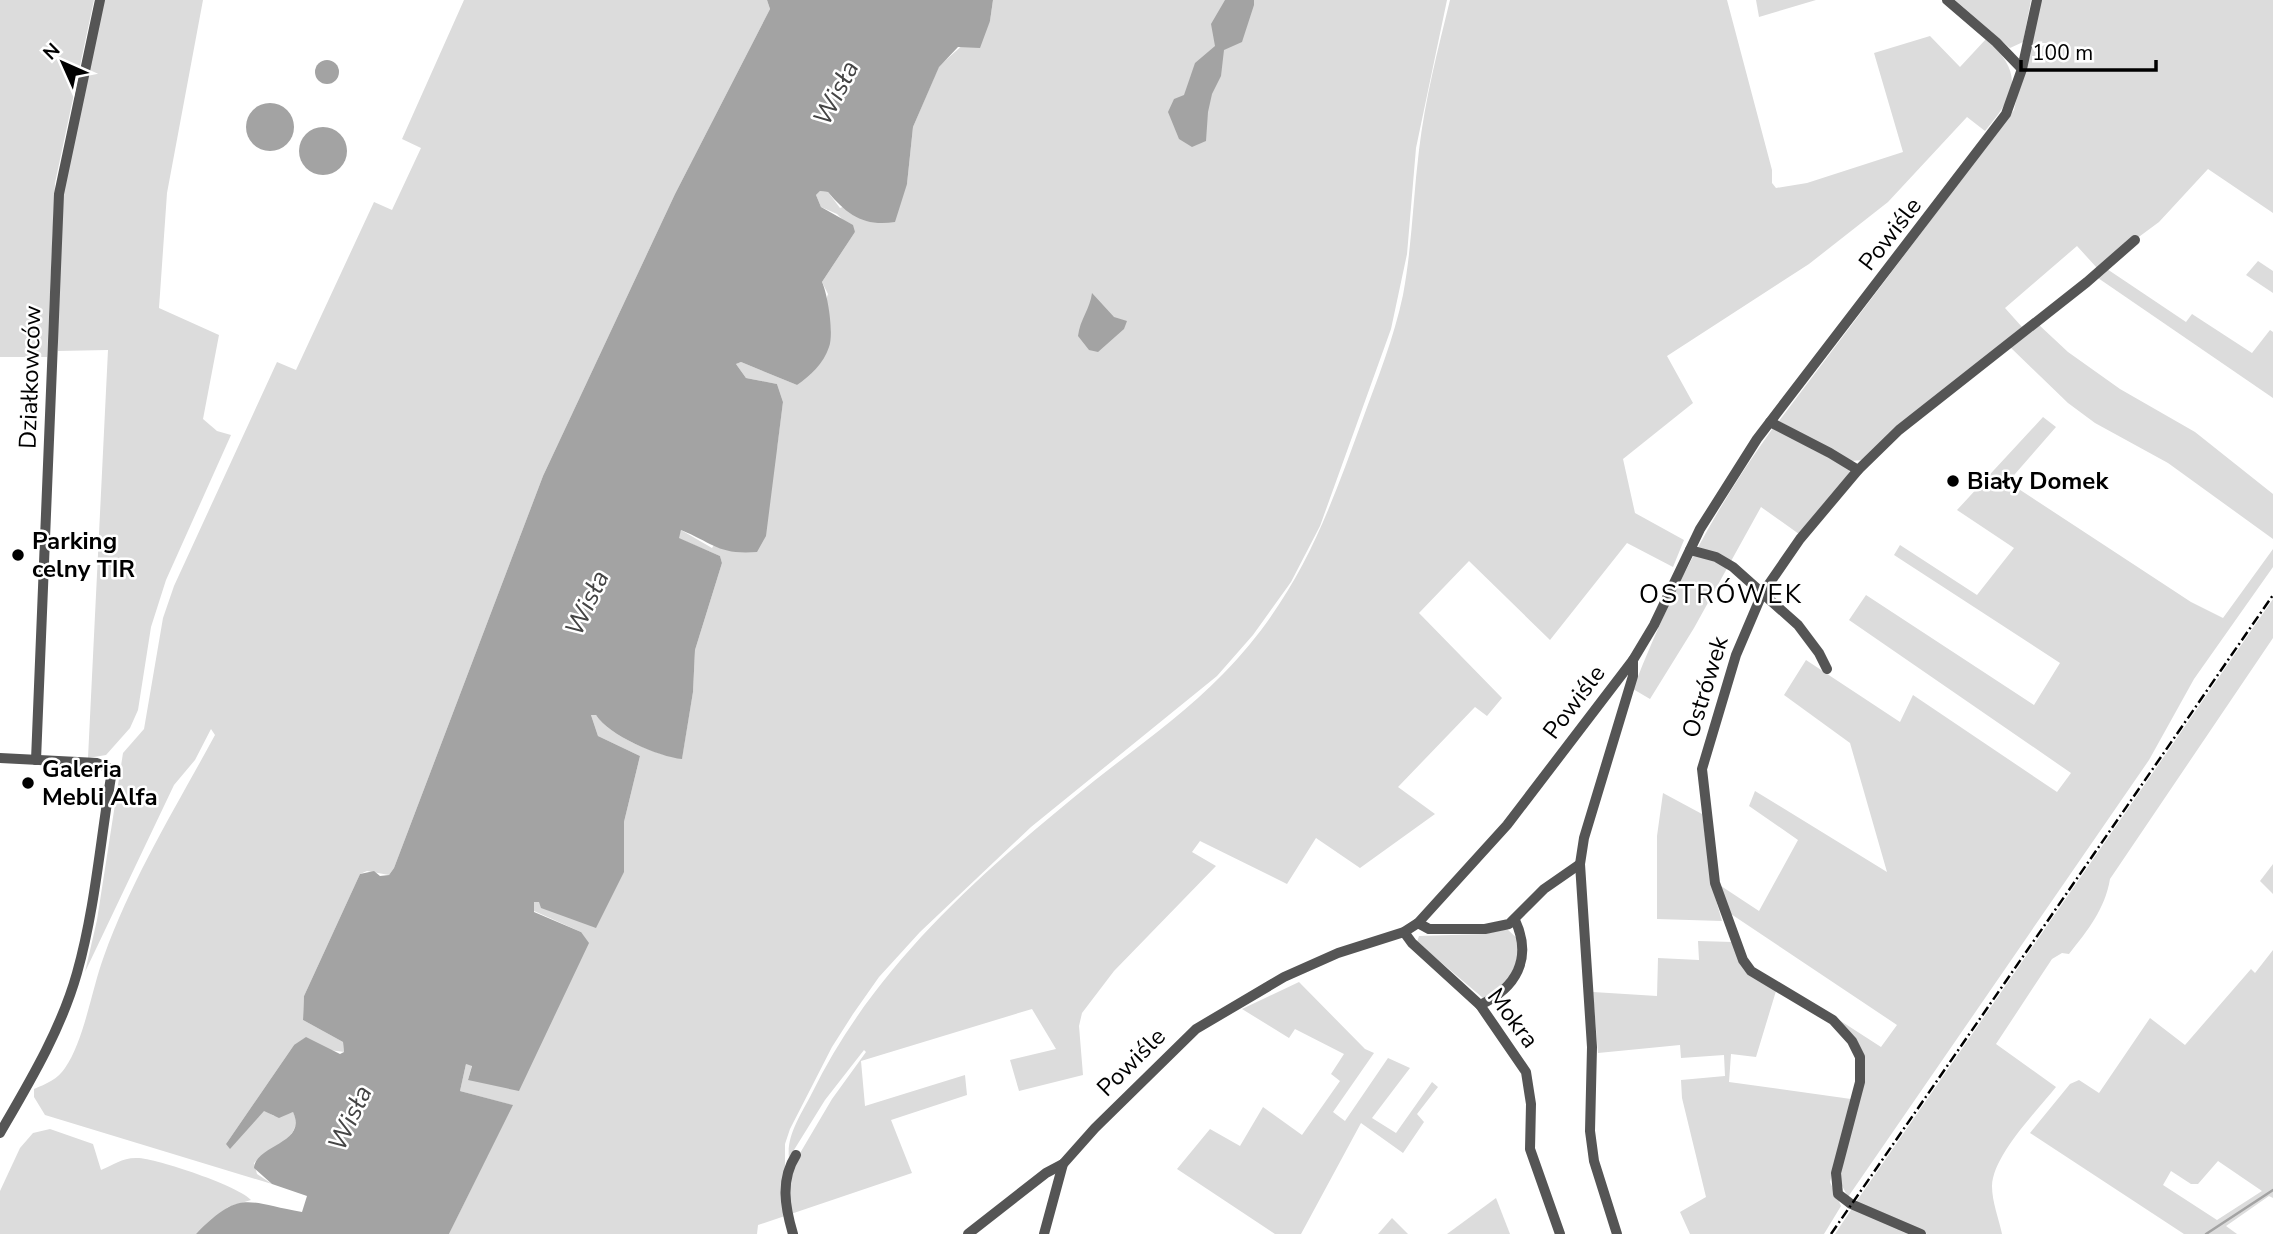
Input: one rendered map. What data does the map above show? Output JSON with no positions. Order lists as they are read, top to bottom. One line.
{"streets":{"street":["Powiśle","Działkowców","Ostrówek","Mokra"]},"crossings":[["Powiśle","Mokra"]],"districts":["OSTRÓWEK"],"water":["Wisła"],"places":["Biały Domek","Parking celny TIR","Galeria Mebli Alfa"],"scale_bar":"100 m","north":"top left"}
